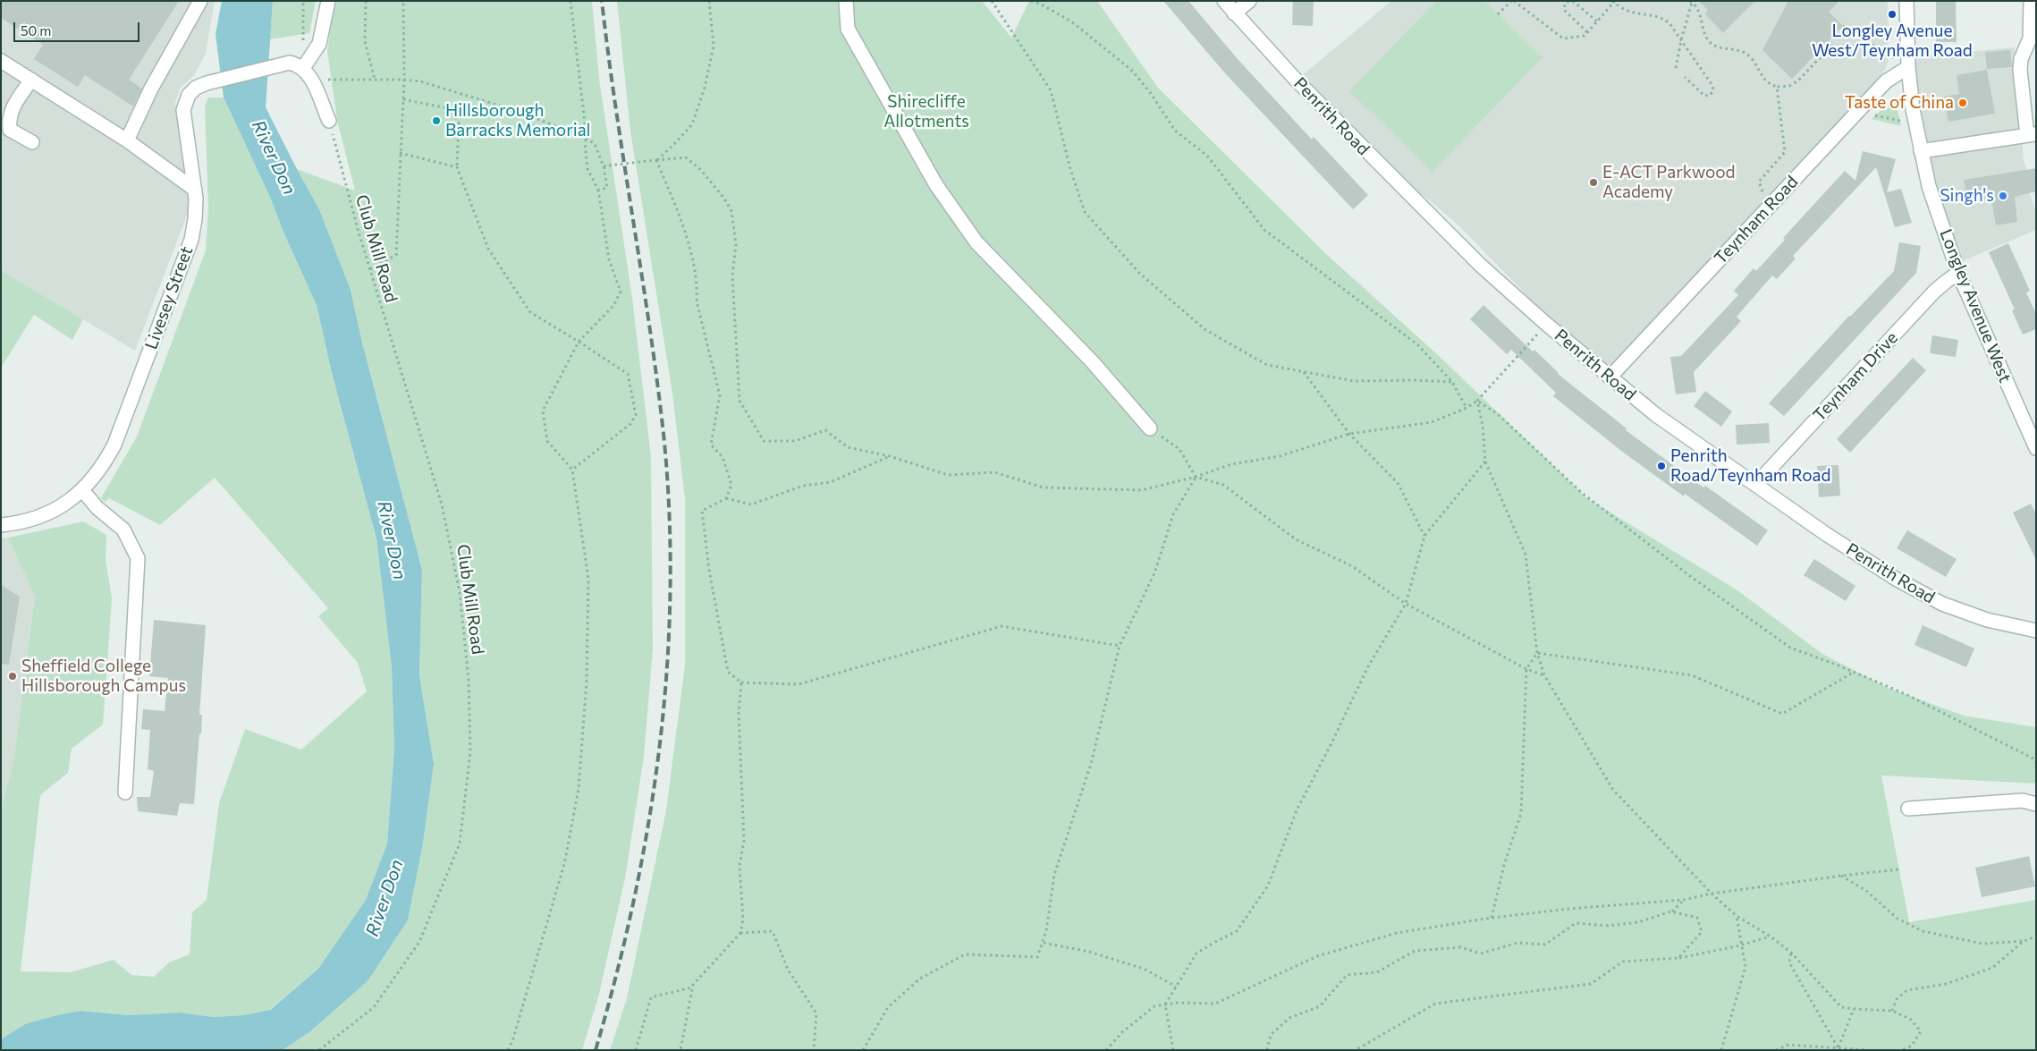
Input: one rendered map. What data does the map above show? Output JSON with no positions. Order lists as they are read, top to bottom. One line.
{"streets":{"street":["Penrith Road","Teynham Road","Livesey Street","Longley Avenue West","Teynham Drive"],"path":["Club Mill Road"]},"crossings":[["Penrith Road","Teynham Road"],["Penrith Road","Teynham Drive"],["Teynham Road","Longley Avenue West"],["Longley Avenue West","Teynham Drive"]],"water":["River Don"],"parks":["Shirecliffe Allotments"],"places":["Longley Avenue West/Teynham Road","Taste of China","Hillsborough Barracks Memorial","E-ACT Parkwood Academy","Singh's","Penrith Road/Teynham Road","Sheffield College Hillsborough Campus"],"scale_bar":"50 m"}
